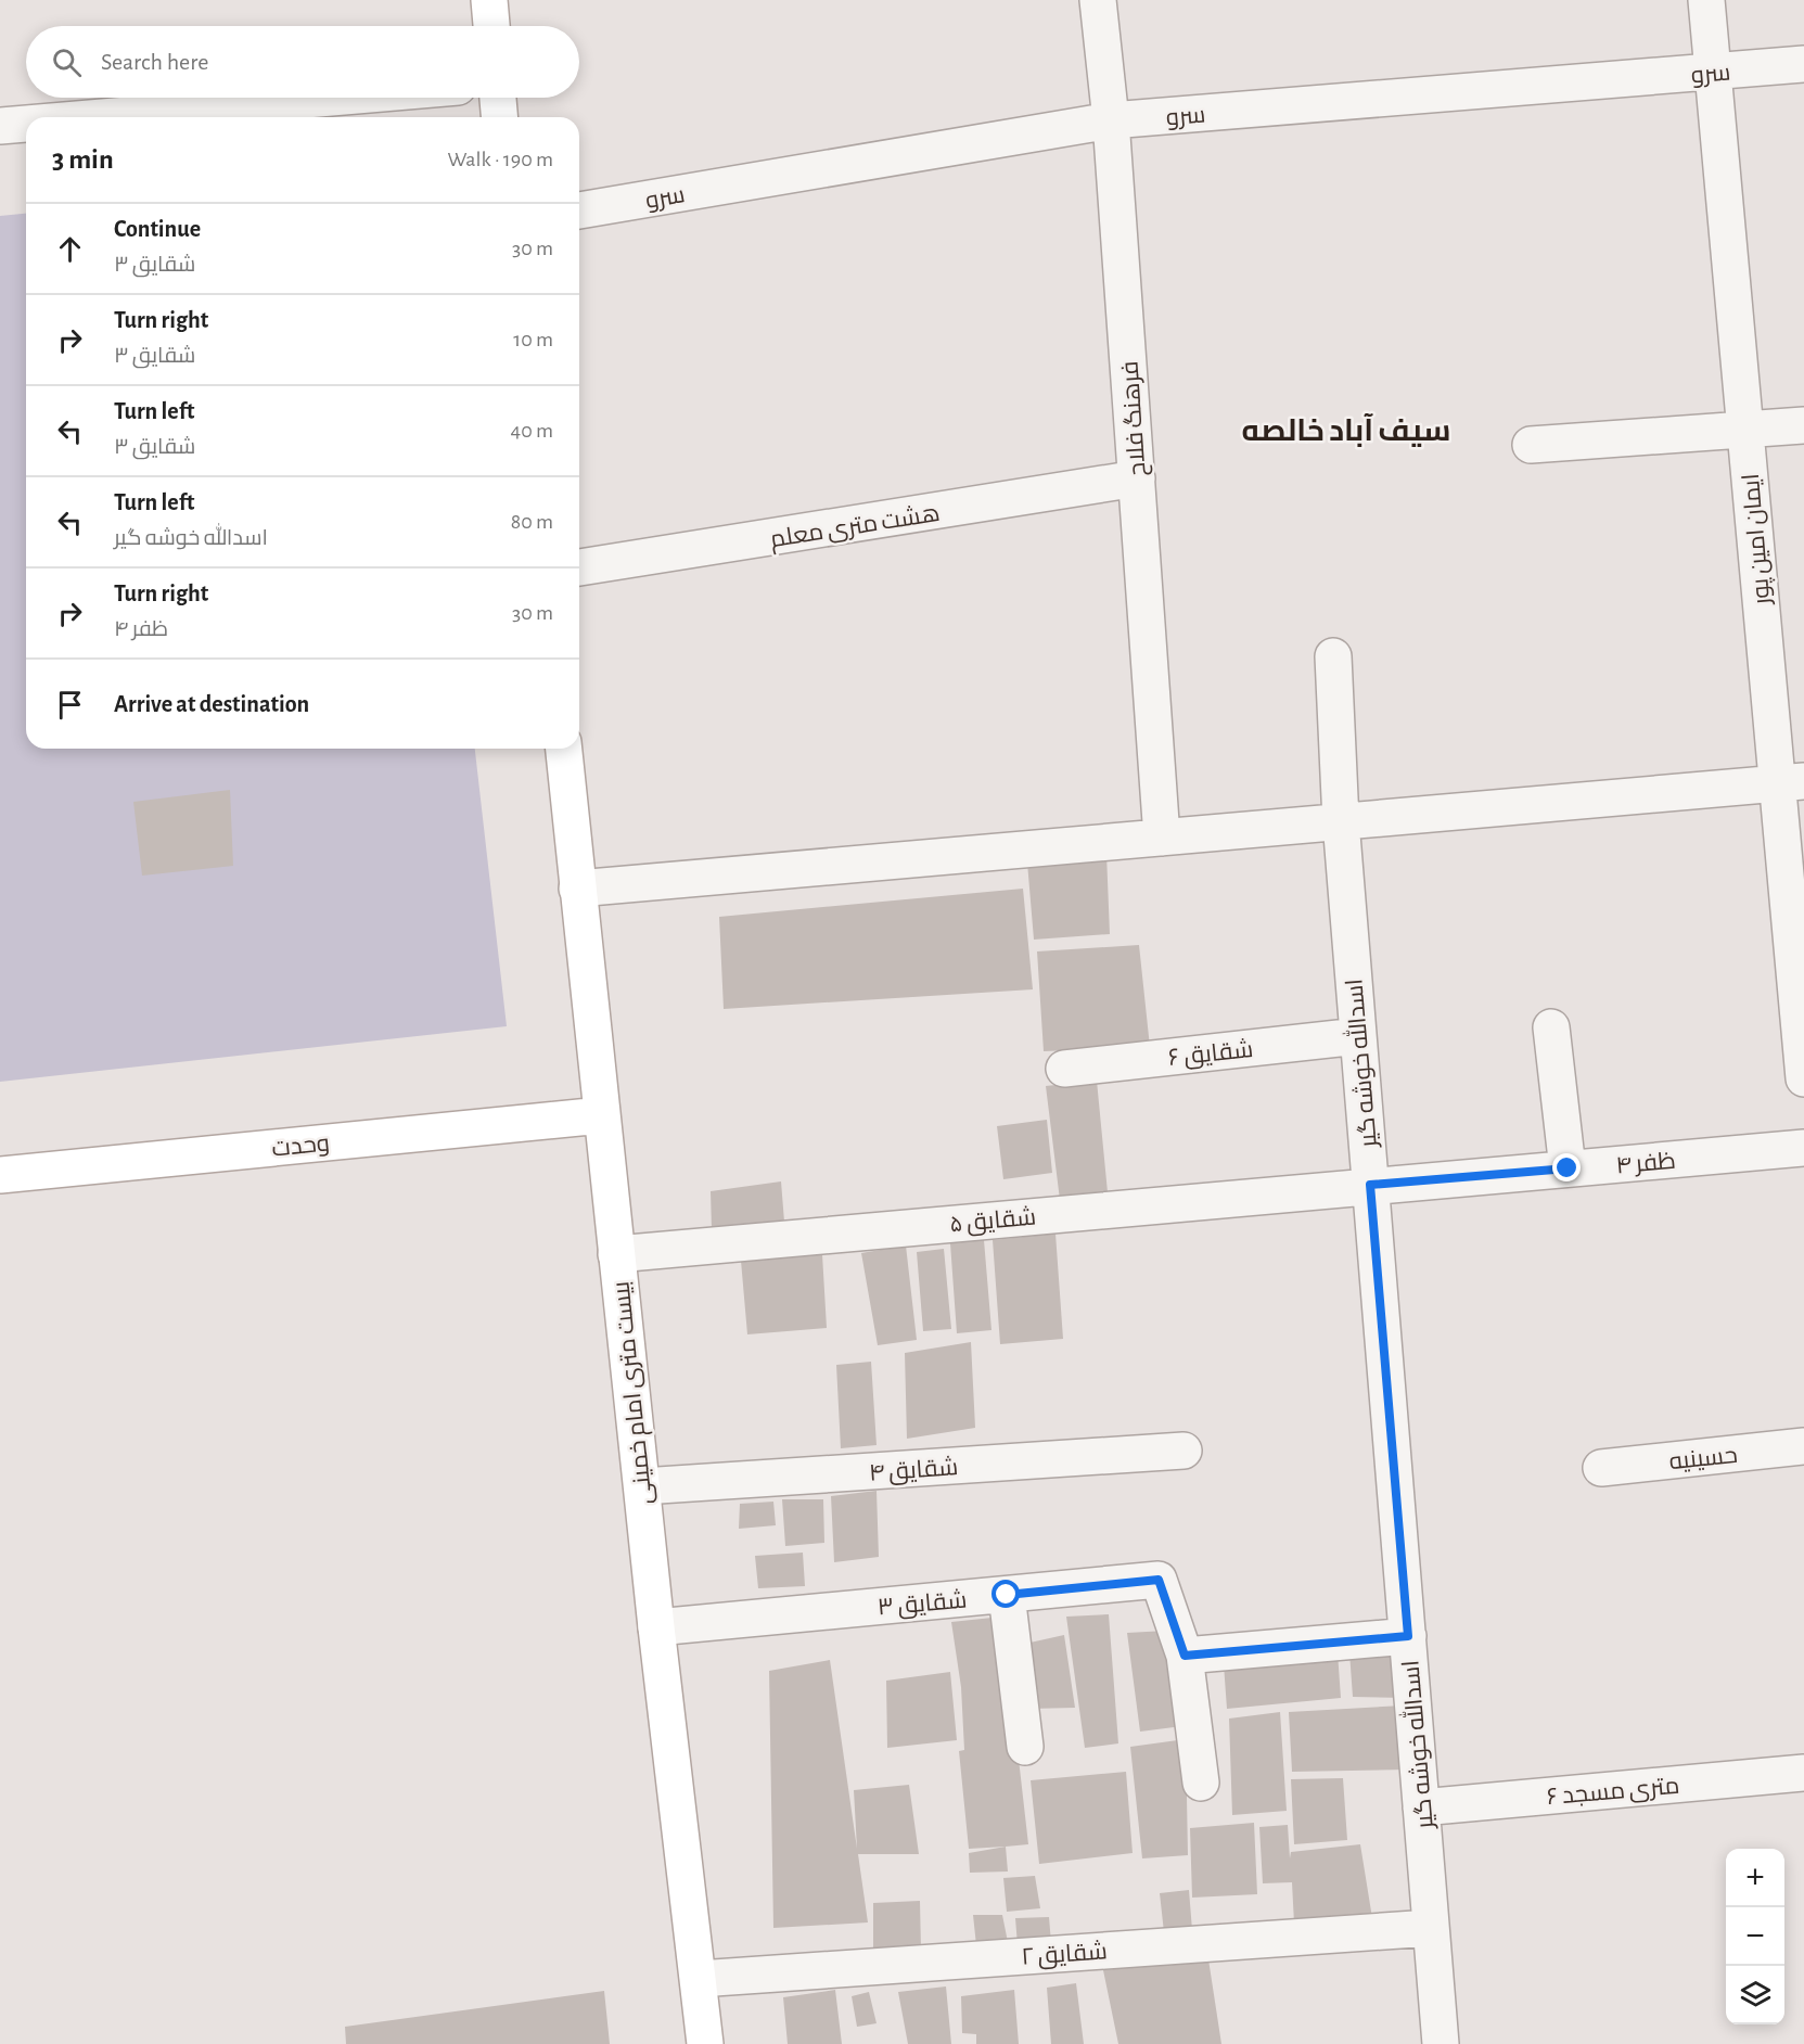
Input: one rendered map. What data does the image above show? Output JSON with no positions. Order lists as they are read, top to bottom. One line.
{"streets":{"main road":["وحدت","بیست متری امام خمینی"],"street":["سرو","فرهنگ فلاح","هشت متری معلم","ایمان امین پور","شقایق ۶","اسدالله خوشه گیر","ظفر ۴","شقایق ۵","حسینیه","شقایق ۴","شقایق ۳","۶ متری مسجد","شقایق ۲"]},"crossings":[["سرو","فرهنگ فلاح"],["سرو","ایمان امین پور"],["فرهنگ فلاح","هشت متری معلم"],["شقایق ۶","اسدالله خوشه گیر"],["اسدالله خوشه گیر","ظفر ۴"],["اسدالله خوشه گیر","شقایق ۵"],["اسدالله خوشه گیر","۶ متری مسجد"],["اسدالله خوشه گیر","شقایق ۲"],["وحدت","بیست متری امام خمینی"],["ظفر ۴","شقایق ۵"],["شقایق ۵","بیست متری امام خمینی"],["بیست متری امام خمینی","شقایق ۴"],["بیست متری امام خمینی","شقایق ۳"],["بیست متری امام خمینی","شقایق ۲"]],"districts":["سیف آباد خالصه"],"page":{"search":"Search here","heading":["3 min","Walk · 190 m"],"list":[["Continue","شقایق ۳","30 m"],["Turn right","شقایق ۳","10 m"],["Turn left","شقایق ۳","40 m"],["Turn left","اسدالله خوشه گیر","80 m"],["Turn right","ظفر ۴","30 m"],"Arrive at destination"],"map_buttons":["+","−"]}}
